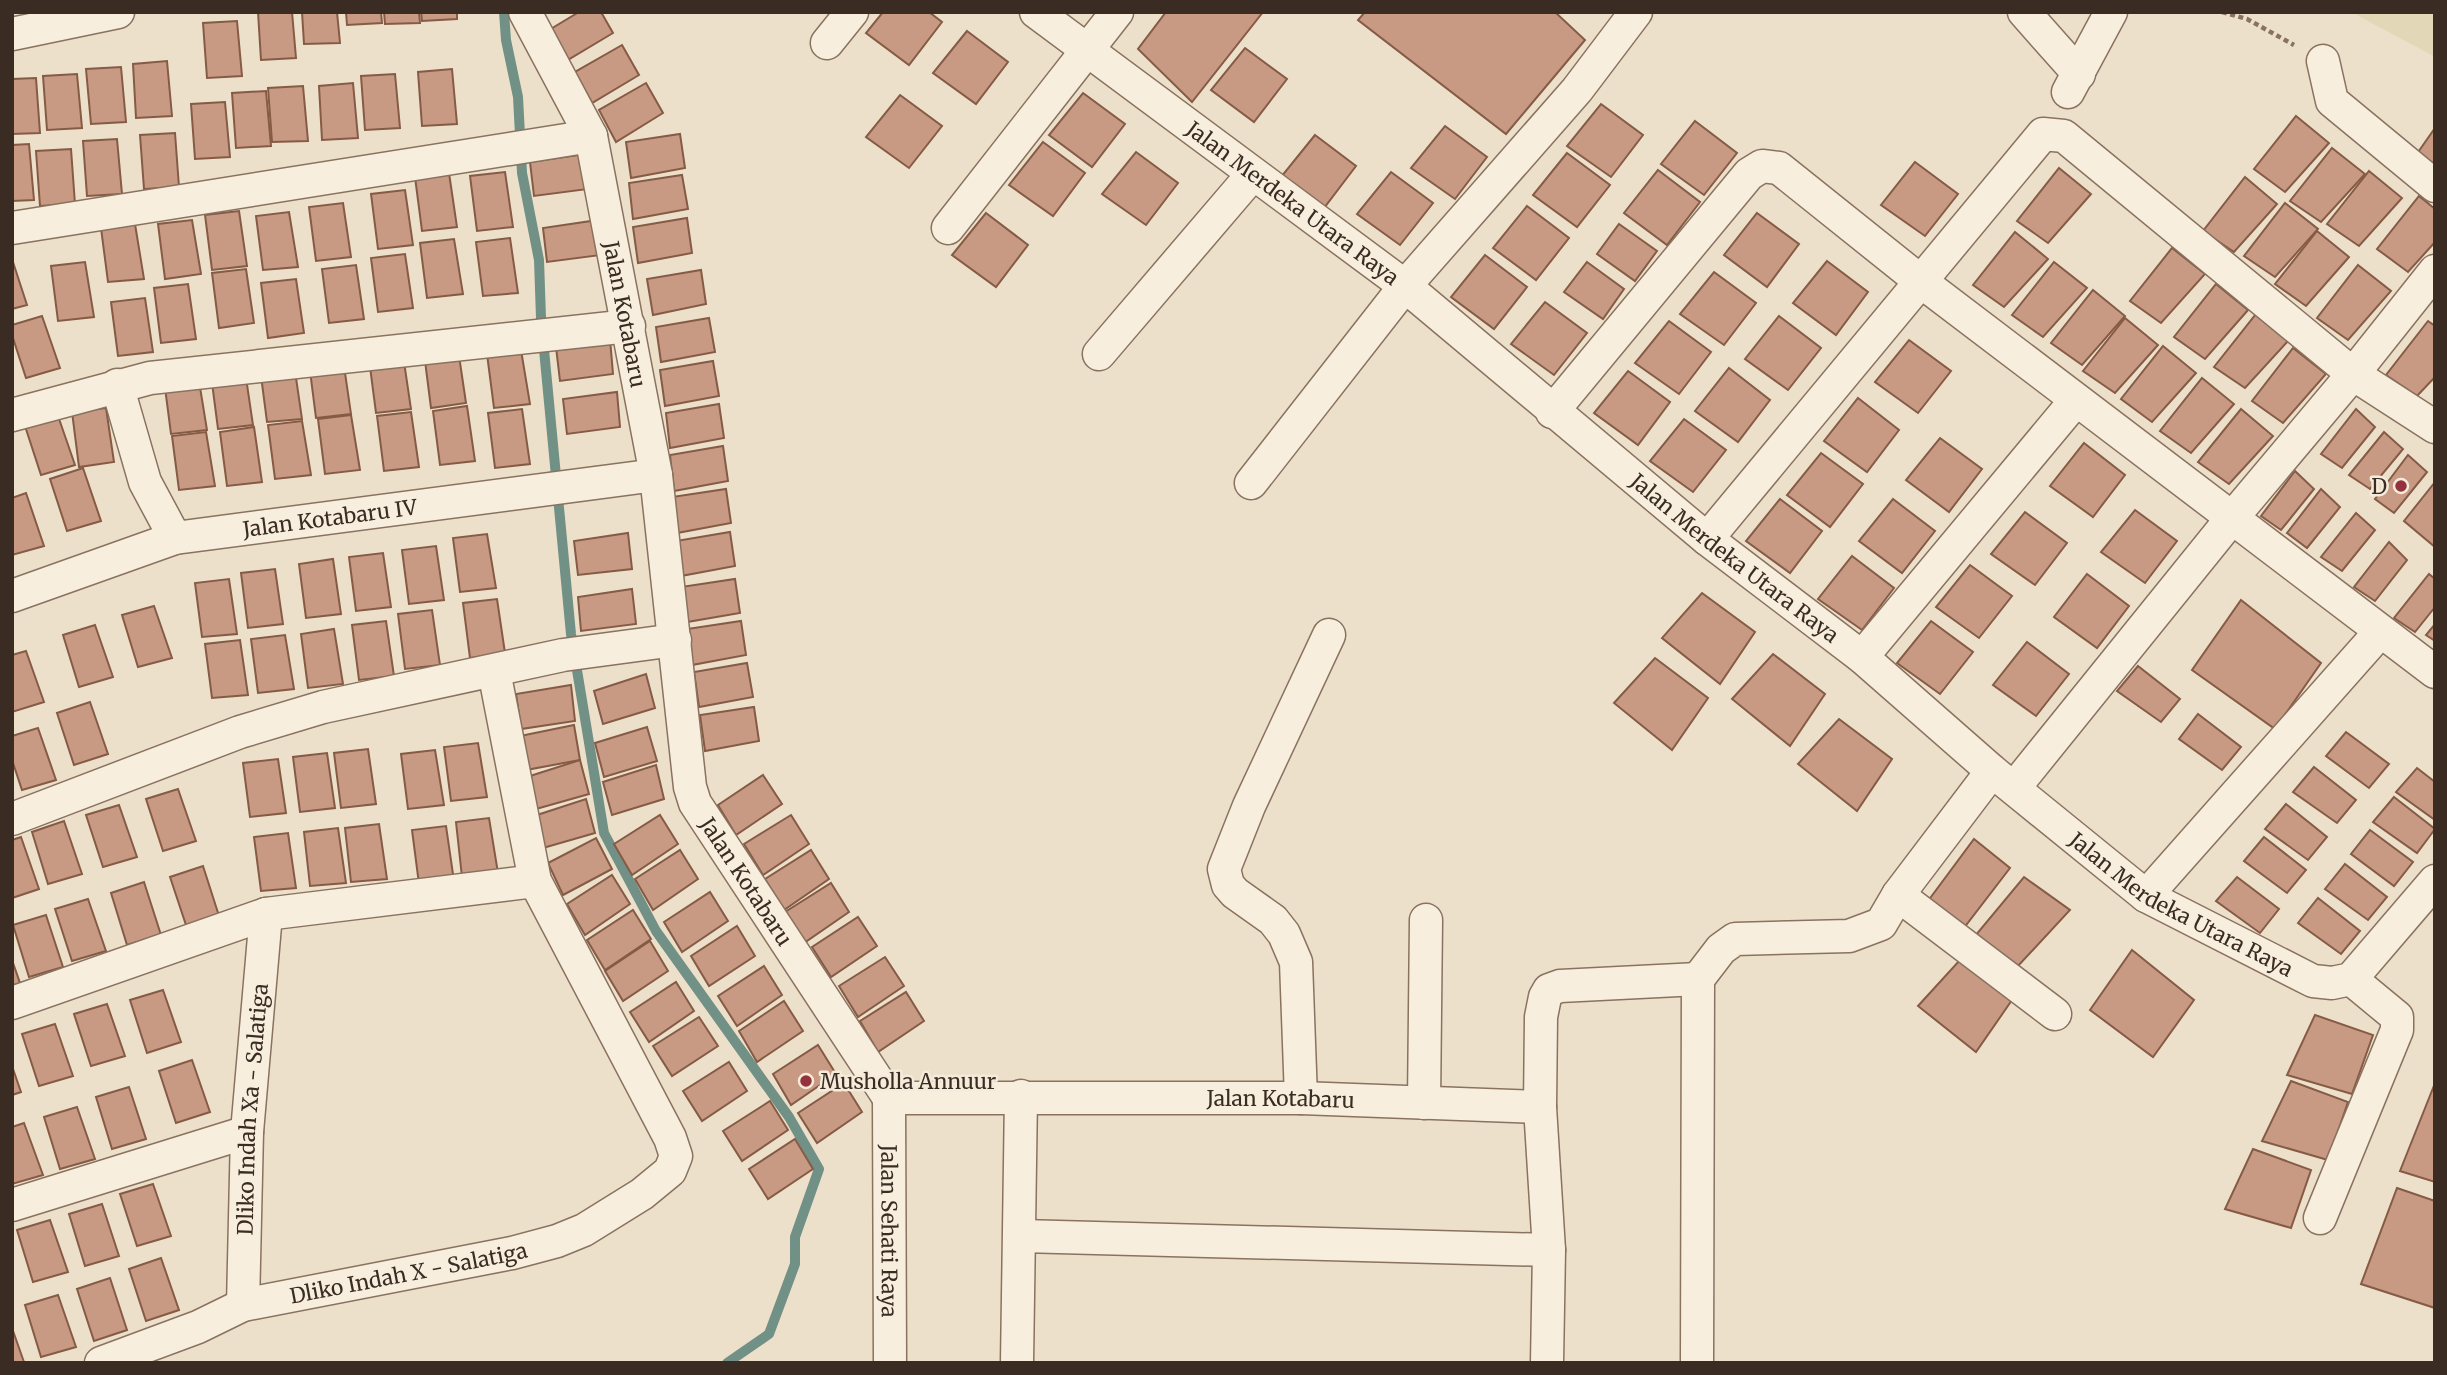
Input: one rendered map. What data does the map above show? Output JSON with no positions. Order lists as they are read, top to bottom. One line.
{"streets":{"street":["Jalan Merdeka Utara Raya","Jalan Kotabaru","Jalan Kotabaru IV","Dliko Indah Xa - Salatiga","Jalan Sehati Raya","Dliko Indah X - Salatiga"]},"crossings":[["Jalan Kotabaru","Jalan Kotabaru IV"],["Jalan Kotabaru","Jalan Sehati Raya"],["Dliko Indah Xa - Salatiga","Dliko Indah X - Salatiga"]],"places":["D","Musholla Annuur"]}
